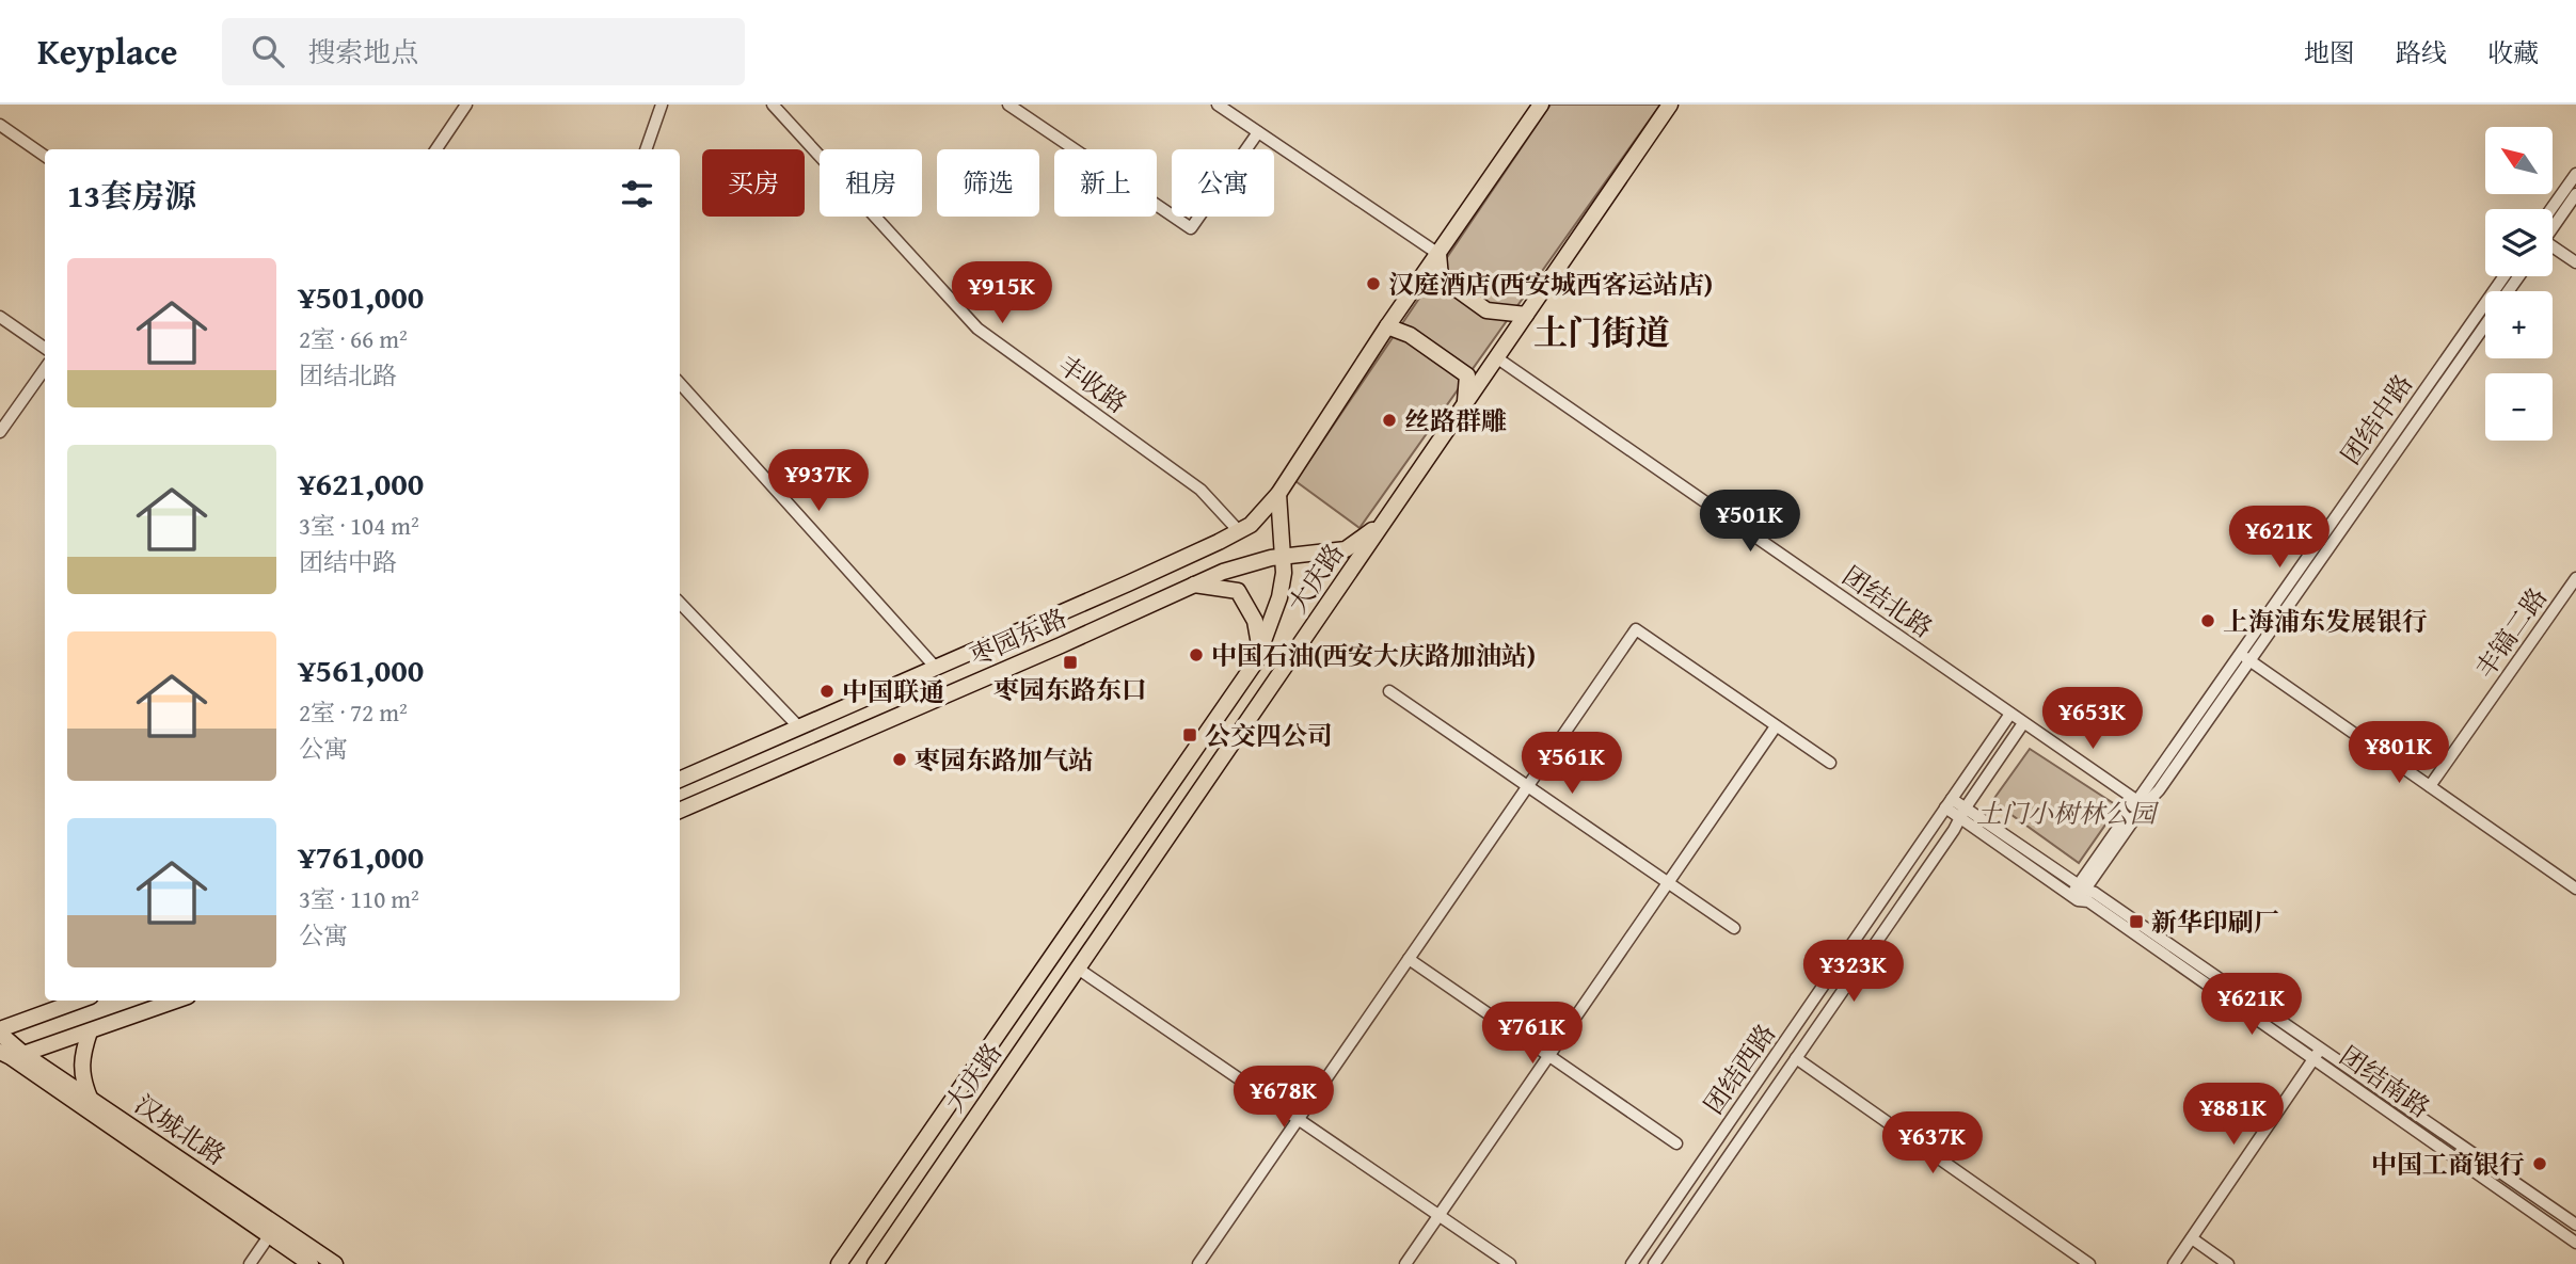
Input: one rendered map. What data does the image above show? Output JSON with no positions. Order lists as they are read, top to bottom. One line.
{"streets":{"main road":["大庆路","枣园东路","汉城北路"],"street":["丰收路","团结中路","团结北路","丰镐二路","团结西路","团结南路"]},"crossings":[["丰收路","枣园东路"],["团结中路","团结北路"],["团结中路","团结南路"],["大庆路","团结北路"],["大庆路","枣园东路"],["团结北路","团结西路"],["团结西路","团结南路"]],"districts":["土门街道"],"parks":["土门小树林公园"],"places":{"other":["汉庭酒店(西安城西客运站店)","丝路群雕","上海浦东发展银行","中国石油(西安大庆路加油站)","中国联通","枣园东路加气站","中国工商银行"],"transit":["枣园东路东口","公交四公司","新华印刷厂"]},"north":"top left","page":{"header":"Keyplace","search":"搜索地点","nav":["地图","路线","收藏"],"map_buttons":["+","−"],"chip":["买房","租房","筛选","新上","公寓"],"heading":"13套房源","list":[{"name":"¥501,000","note":"2室 · 66 m² · 团结北路"},{"name":"¥621,000","note":"3室 · 104 m² · 团结中路"},{"name":"¥561,000","note":"2室 · 72 m² · 公寓"},{"name":"¥761,000","note":"3室 · 110 m² · 公寓"}],"price":["¥915K","¥937K","¥501K","¥621K","¥653K","¥801K","¥561K","¥323K","¥621K","¥761K","¥678K","¥881K","¥637K"]}}
